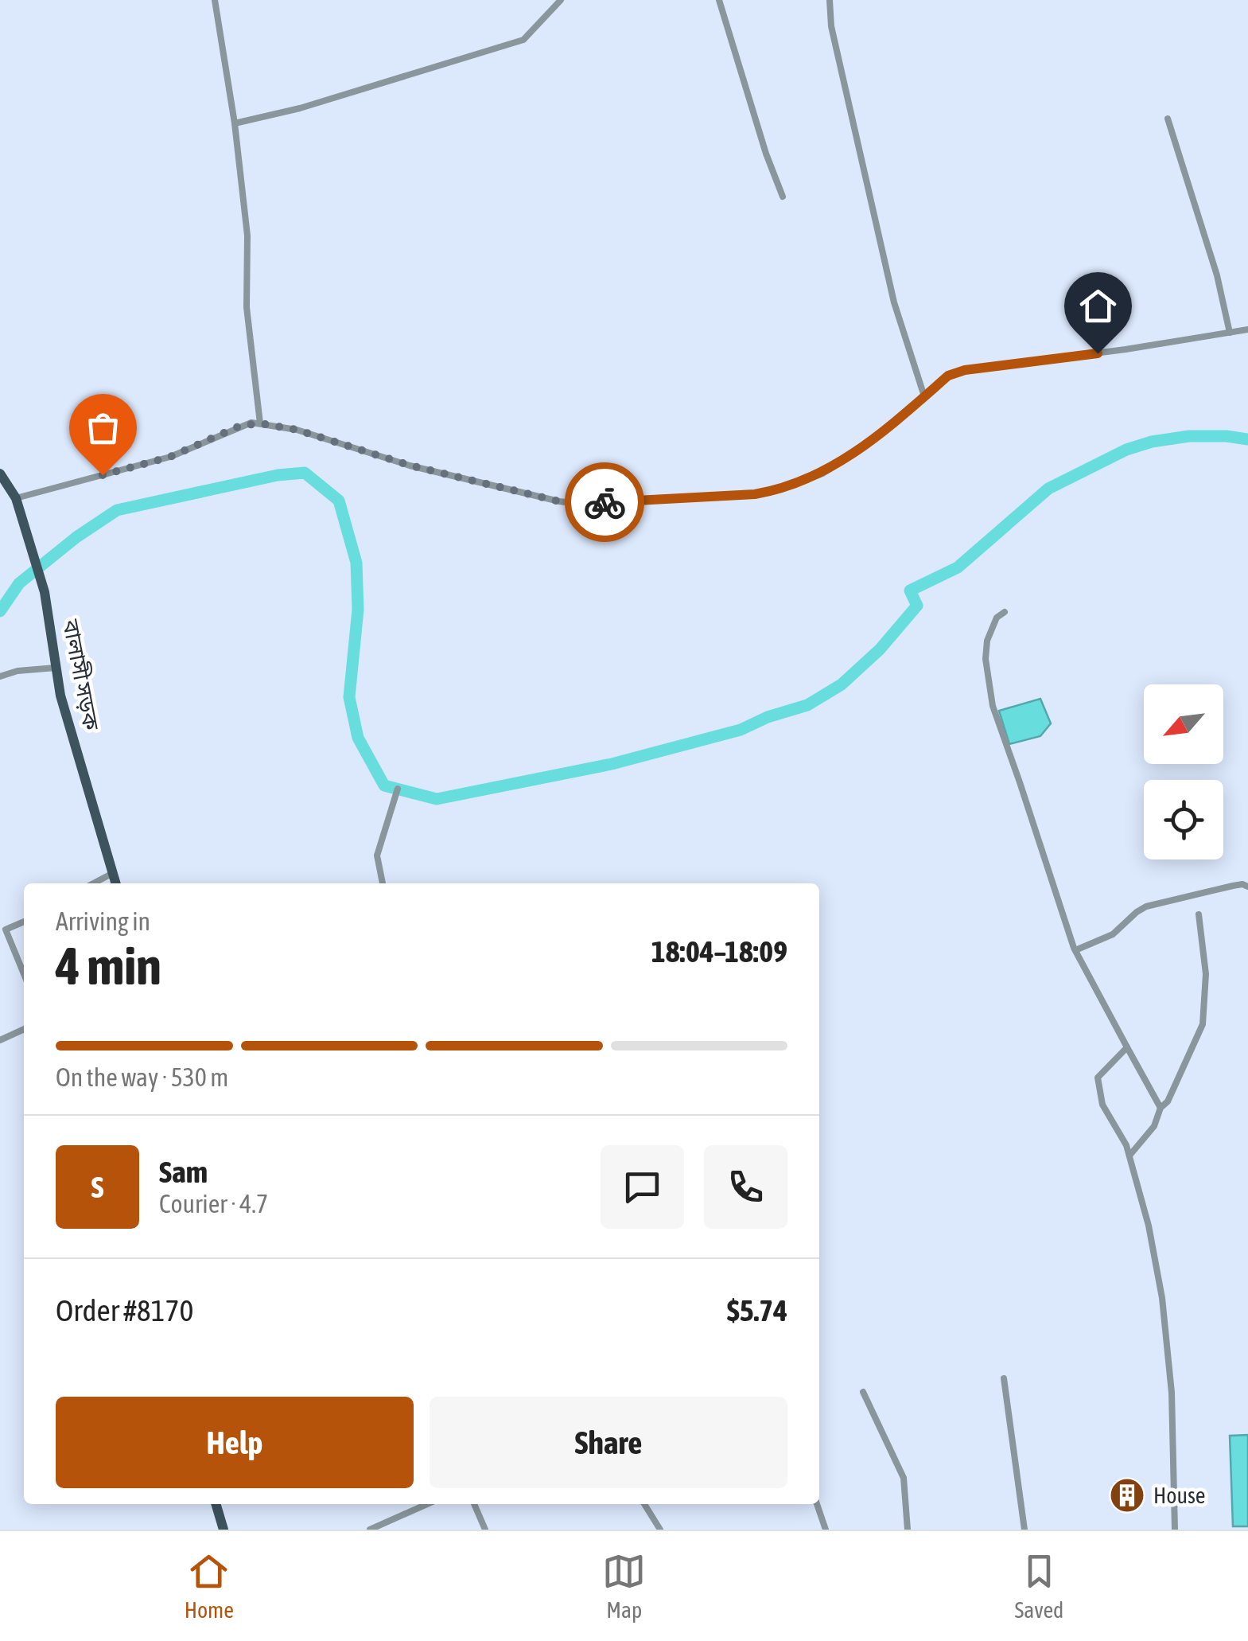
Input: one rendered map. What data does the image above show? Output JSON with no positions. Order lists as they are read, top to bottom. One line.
{"streets":{"main road":["বালাসী সড়ক"]},"places":{"building":["House"]},"north":"bottom left","page":{"heading":["4 min","Arriving in","18:04–18:09"],"panel":["Sam","Courier · 4.7","Order #8170","$5.74"],"bar":"On the way · 530 m","round":"S","buttons":["Help","Share"],"tabs":["Home","Map","Saved"]}}
